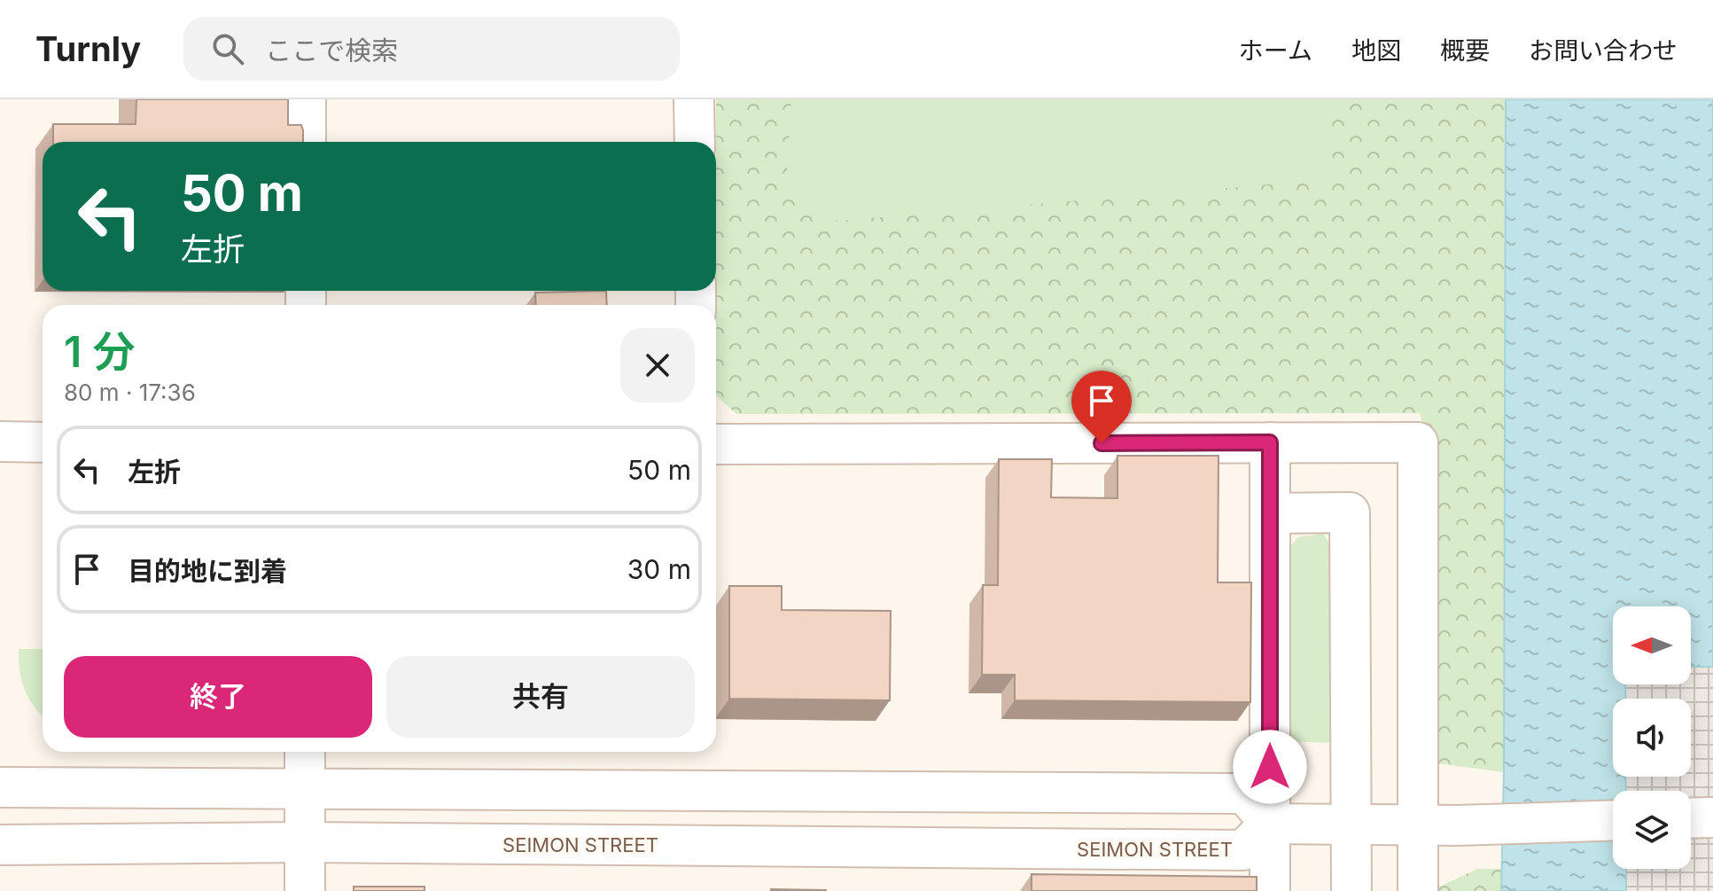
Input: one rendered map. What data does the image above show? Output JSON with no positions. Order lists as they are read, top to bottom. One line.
{"streets":{"street":["SEIMON STREET"]},"north":"left","page":{"header":"Turnly","search":"ここで検索","nav":["ホーム","地図","概要","お問い合わせ"],"turn":["50 m","左折"],"heading":["1 分","80 m · 17:36"],"list":[{"name":"左折","value":"50 m"},{"name":"目的地に到着","value":"30 m"}],"buttons":["終了","共有"]}}
